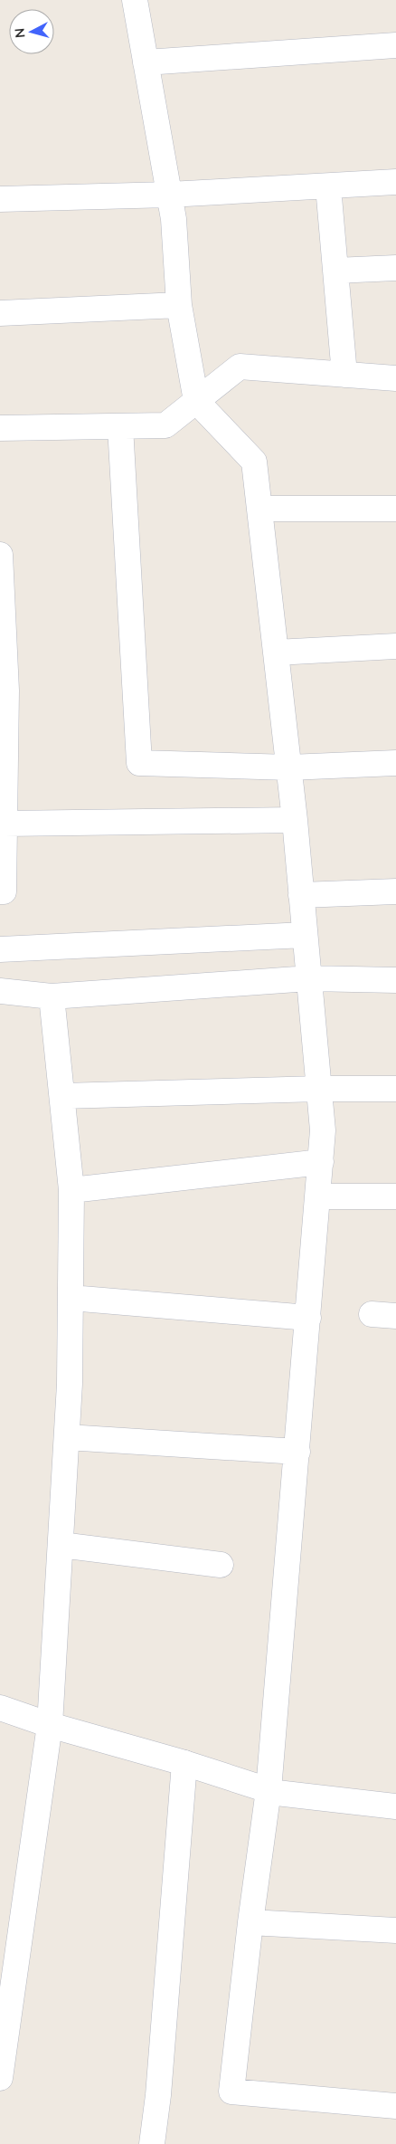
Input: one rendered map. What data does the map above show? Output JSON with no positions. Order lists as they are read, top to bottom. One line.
{"north":"left"}
